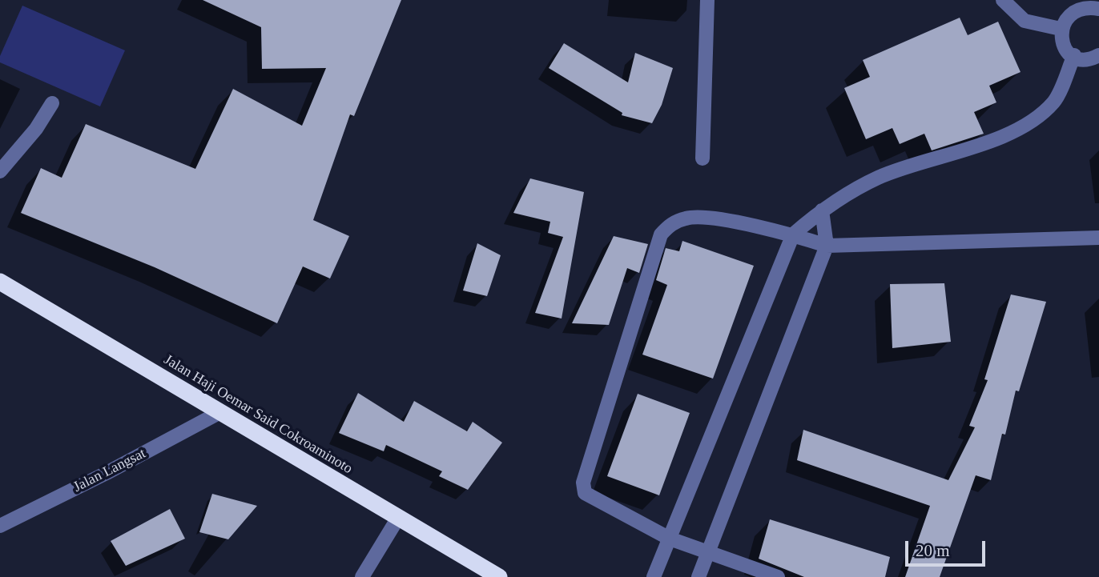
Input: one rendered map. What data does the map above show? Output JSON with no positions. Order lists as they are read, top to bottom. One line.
{"streets":{"highway":["Jalan Haji Oemar Said Cokroaminoto"],"street":["Jalan Langsat"]},"crossings":[["Jalan Haji Oemar Said Cokroaminoto","Jalan Langsat"]],"scale_bar":"20 m"}
